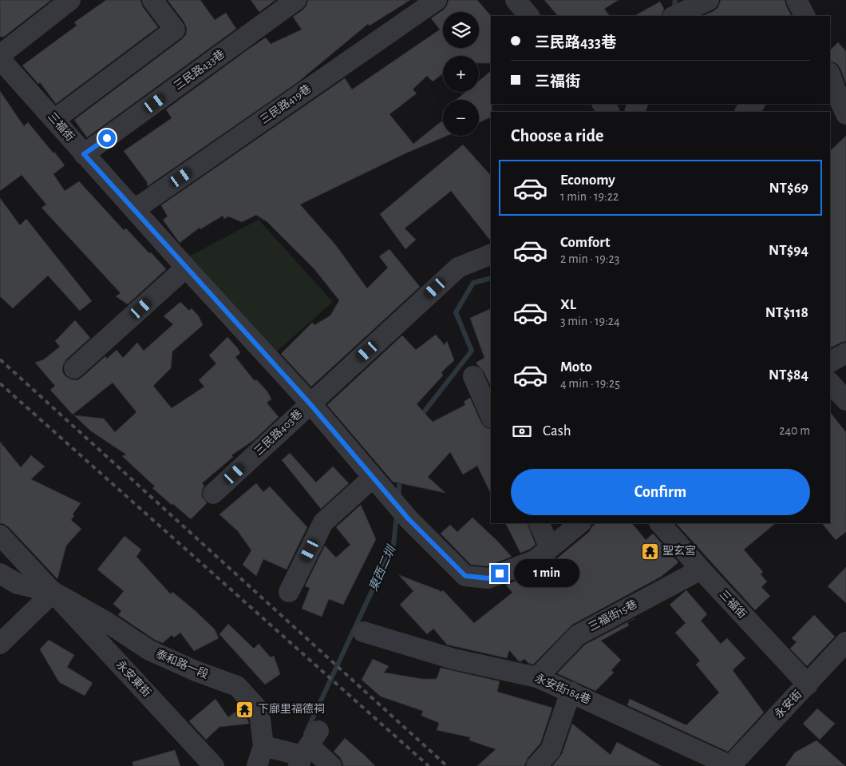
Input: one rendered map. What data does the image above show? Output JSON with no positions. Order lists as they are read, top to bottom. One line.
{"streets":{"street":["三民路433巷","三民路419巷","三福街","三民路403巷","三福街15巷","泰和路一段","永安東街","永安街184巷","永安街"]},"crossings":[["三民路433巷","三福街"],["三民路419巷","三福街"],["三福街","三民路403巷"],["三福街","三福街15巷"],["三福街","永安街"],["三福街15巷","永安街184巷"],["泰和路一段","永安東街"],["永安街184巷","永安街"]],"water":["東西二圳"],"places":{"temple":["聖玄宮","下廍里福德祠"]},"page":{"map_buttons":["+","−"],"banner":["三民路433巷","三福街"],"heading":"Choose a ride","list":[{"name":"Economy","note":"1 min · 19:22","value":"NT$69"},{"name":"Comfort","note":"2 min · 19:23","value":"NT$94"},{"name":"XL","note":"3 min · 19:24","value":"NT$118"},{"name":"Moto","note":"4 min · 19:25","value":"NT$84"}],"pay":["Cash","240 m"],"buttons":"Confirm","bubble":"1 min"}}
